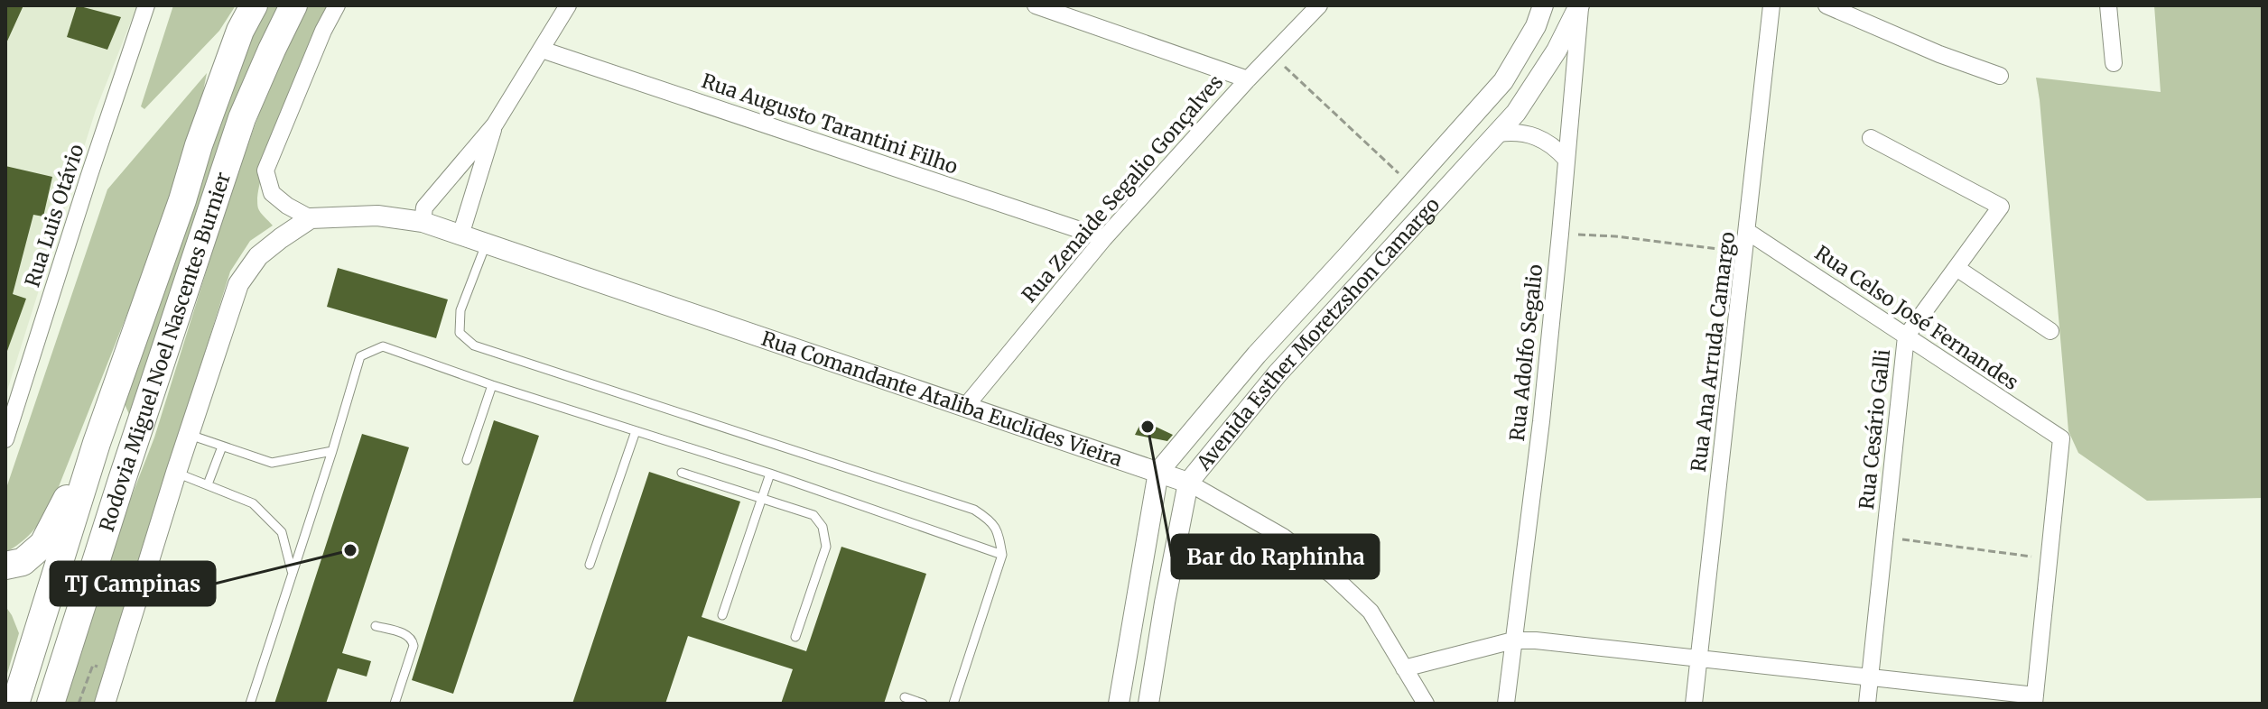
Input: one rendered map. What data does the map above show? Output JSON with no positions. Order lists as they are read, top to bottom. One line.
{"streets":{"highway":["Rodovia Miguel Noel Nascentes Burnier"],"street":["Rua Augusto Tarantini Filho","Rua Zenaide Segalio Gonçalves","Rua Luis Otávio","Rua Celso José Fernandes","Avenida Esther Moretzshon Camargo","Rua Ana Arruda Camargo","Rua Adolfo Segalio","Rua Comandante Ataliba Euclides Vieira","Rua Cesário Galli"]},"crossings":[["Rua Augusto Tarantini Filho","Rua Zenaide Segalio Gonçalves"],["Rua Zenaide Segalio Gonçalves","Rua Comandante Ataliba Euclides Vieira"],["Rua Celso José Fernandes","Rua Ana Arruda Camargo"],["Rua Celso José Fernandes","Rua Cesário Galli"],["Avenida Esther Moretzshon Camargo","Rua Adolfo Segalio"],["Avenida Esther Moretzshon Camargo","Rua Comandante Ataliba Euclides Vieira"]],"places":["Bar do Raphinha","TJ Campinas"]}
